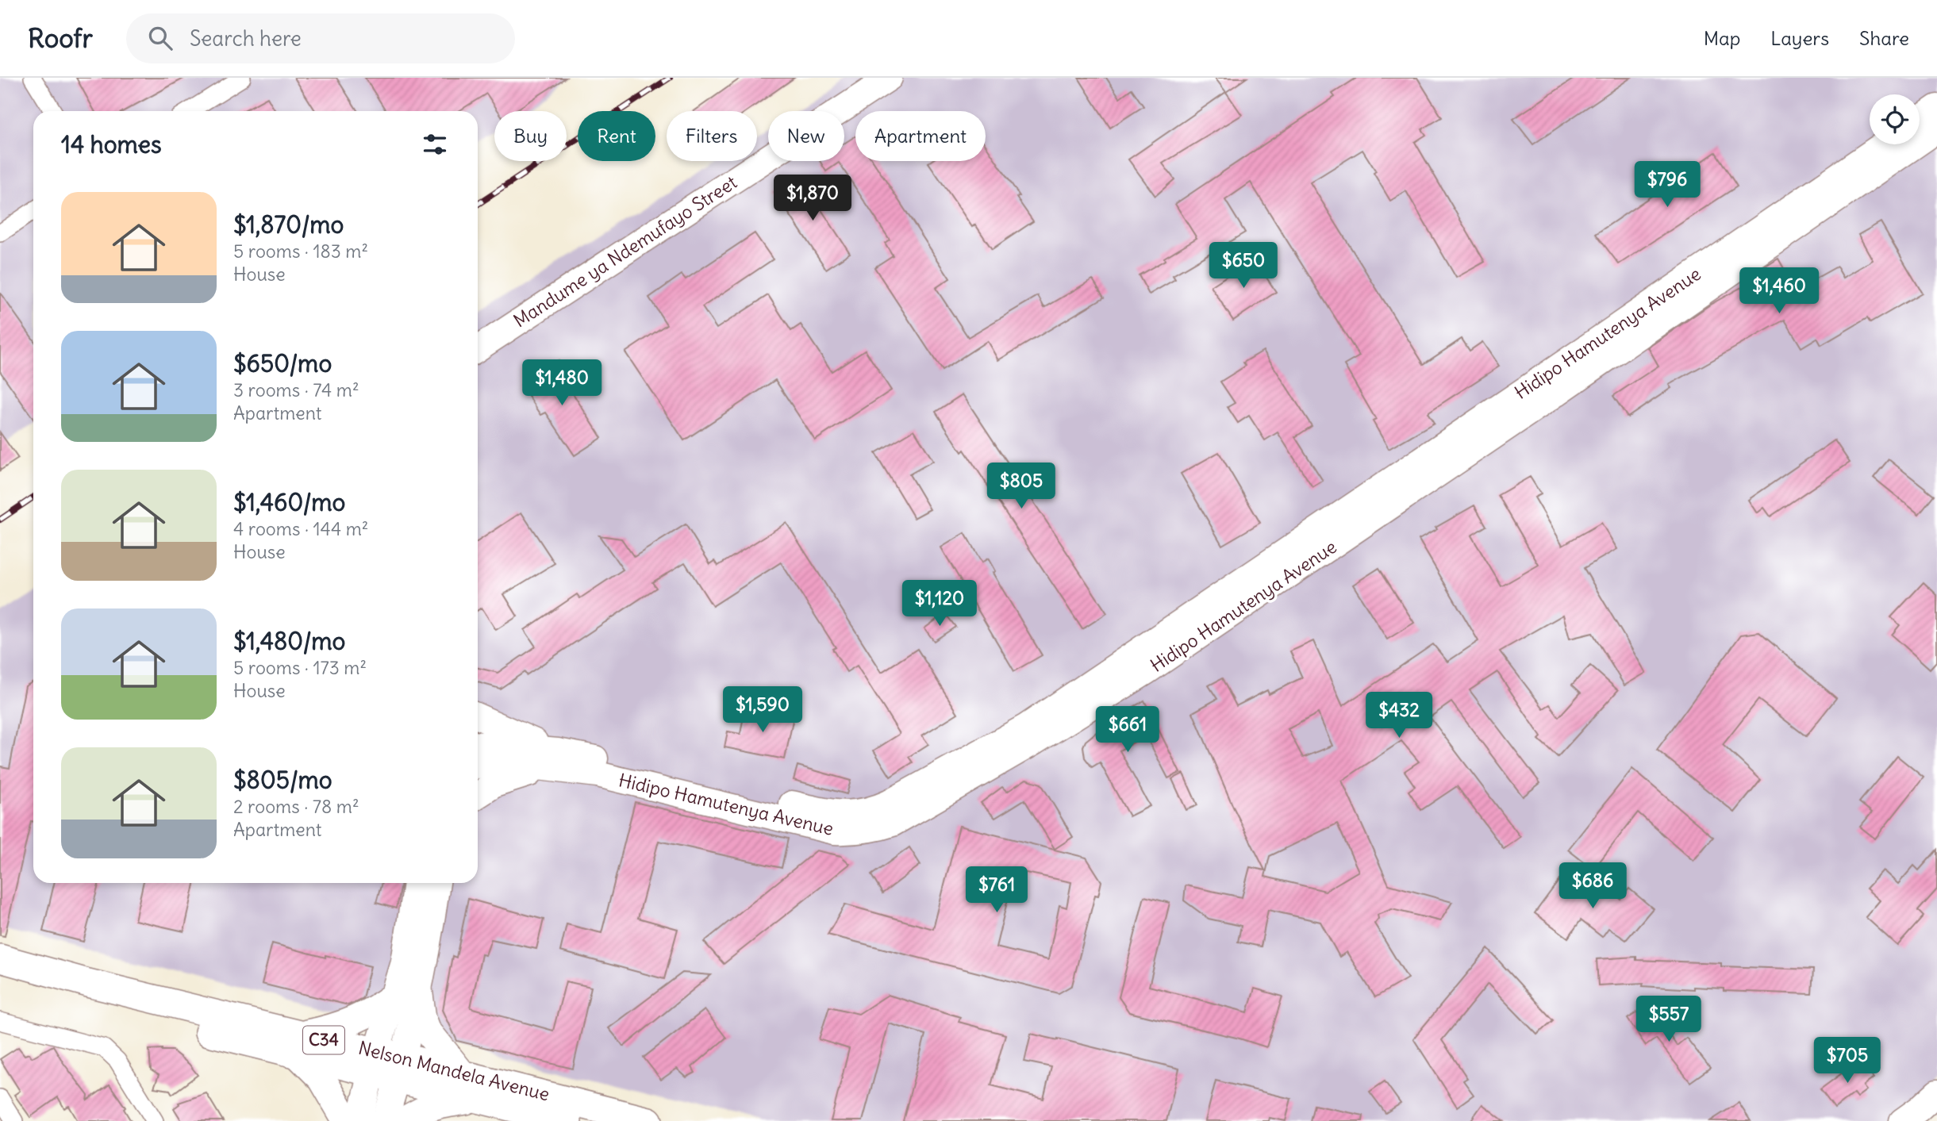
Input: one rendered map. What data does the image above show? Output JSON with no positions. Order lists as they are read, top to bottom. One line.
{"streets":{"main road":["C34","Nelson Mandela Avenue"],"street":["Mandume ya Ndemufayo Street","Hidipo Hamutenya Avenue"]},"page":{"header":"Roofr","search":"Search here","nav":["Map","Layers","Share"],"chip":["Buy","Rent","Filters","New","Apartment"],"heading":"14 homes","price":["$796","$1,870","$650","$1,460","$1,480","$805","$1,120","$1,590","$432","$661","$686","$761","$557","$705"],"list":[{"name":"$1,870/mo","note":"5 rooms · 183 m² · House"},{"name":"$650/mo","note":"3 rooms · 74 m² · Apartment"},{"name":"$1,460/mo","note":"4 rooms · 144 m² · House"},{"name":"$1,480/mo","note":"5 rooms · 173 m² · House"},{"name":"$805/mo","note":"2 rooms · 78 m² · Apartment"}]}}
